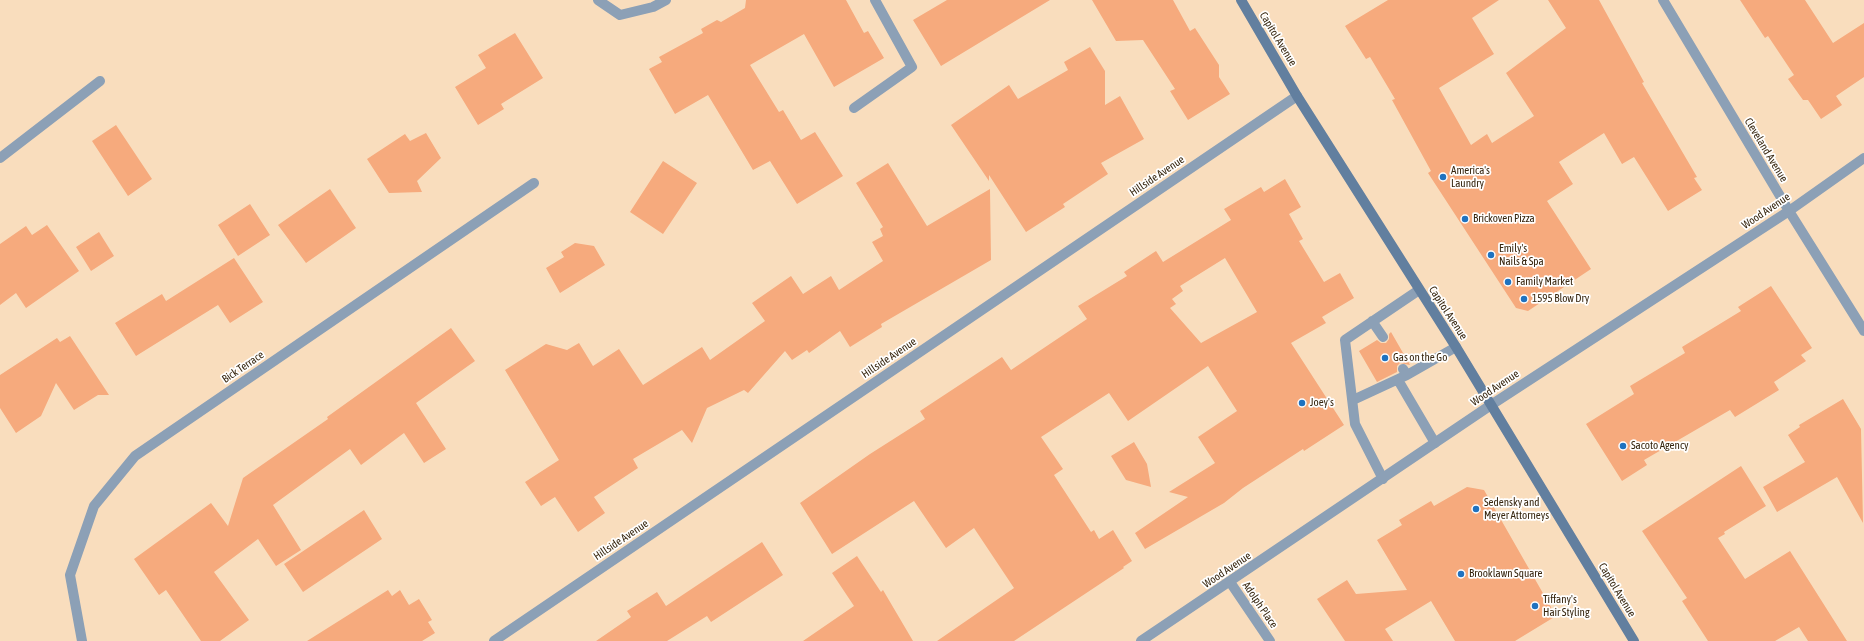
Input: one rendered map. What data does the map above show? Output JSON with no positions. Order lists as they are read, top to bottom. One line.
{"streets":{"main road":["Capitol Avenue"],"street":["Cleveland Avenue","Hillside Avenue","Wood Avenue","Bick Terrace","Adolph Place"]},"crossings":[["Capitol Avenue","Hillside Avenue"],["Capitol Avenue","Wood Avenue"],["Cleveland Avenue","Wood Avenue"],["Wood Avenue","Adolph Place"]],"places":["America's Laundry","Brickoven Pizza","Emily's Nails & Spa","Family Market","1595 Blow Dry","Gas on the Go","Joey's","Sacoto Agency","Sedensky and Meyer Attorneys","Brooklawn Square","Tiffany's Hair Styling"]}
